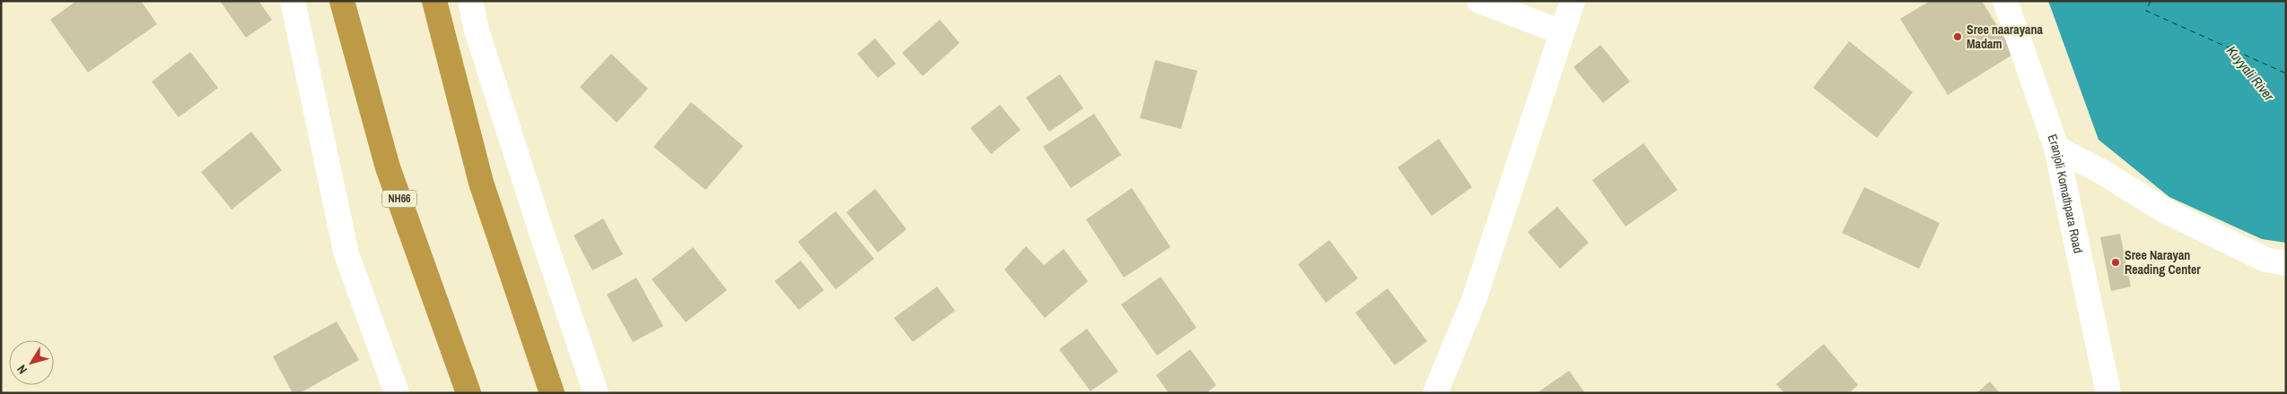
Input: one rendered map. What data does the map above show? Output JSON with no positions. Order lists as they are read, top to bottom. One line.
{"streets":{"highway":["NH66"],"street":["Eranjoli Komathpara Road"]},"water":["Kuyyali River"],"places":["Sree naarayana Madam","Sree Narayan Reading Center"],"north":"bottom left"}
